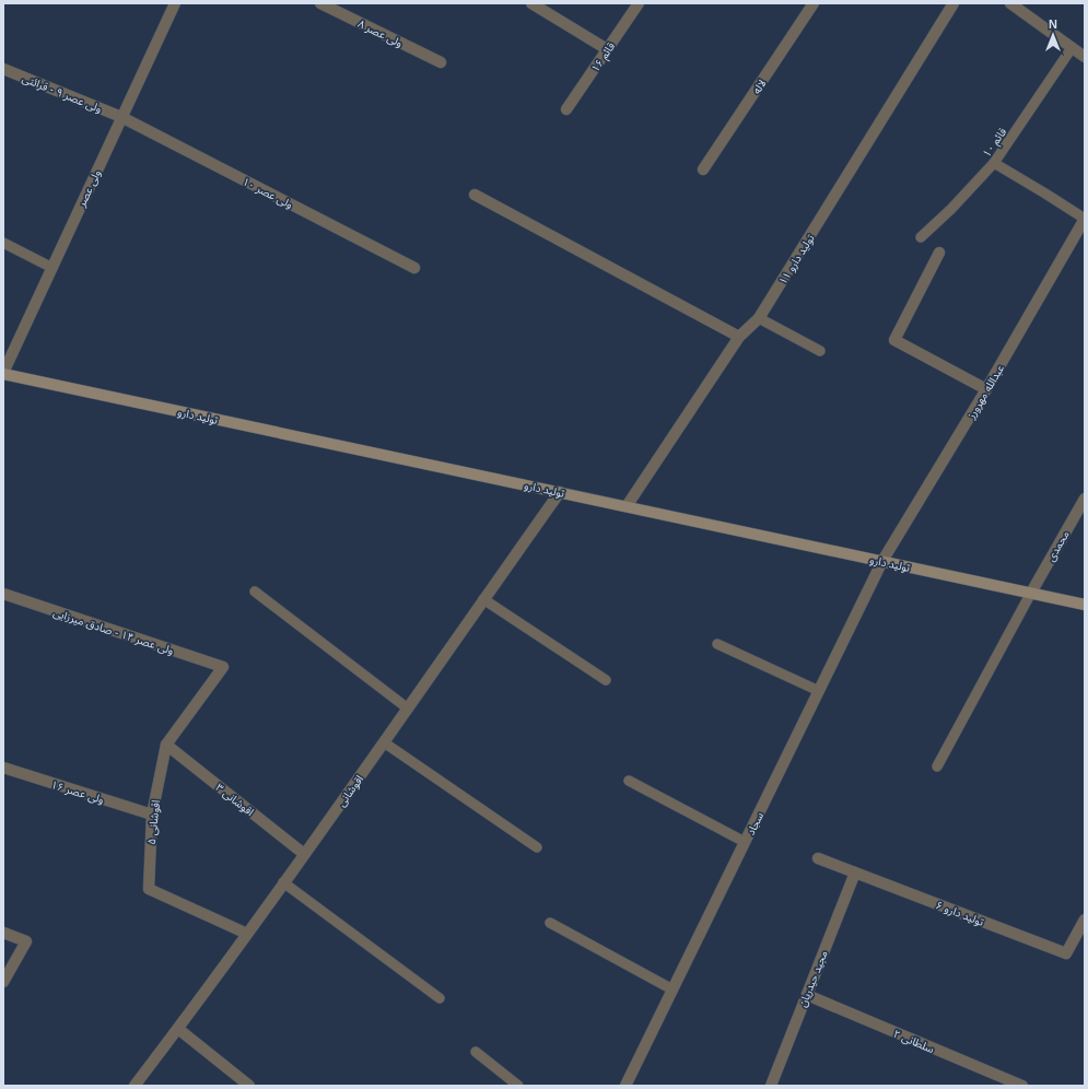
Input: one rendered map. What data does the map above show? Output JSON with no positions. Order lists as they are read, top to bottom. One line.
{"streets":{"street":["ولی عصر ۸","قائم ۱۶","لاله","ولی عصر ۹ - قرائتی","ولی عصر","ولی عصر ۱۰","تولید دارو ۱۱","عبدالله مهرورز","تولید دارو","محمدی","ولی عصر ۱۴ - صادق میرزایی","اقوشانی","ولی عصر ۱۶","اقوشانی ۳","اقوشانی ۵","سجاد","تولید دارو ۶","مجید حیدریان","۲ سلطانی"],"lane":["قائم ۱۰"]},"crossings":[["ولی عصر ۹ - قرائتی","ولی عصر"],["ولی عصر ۹ - قرائتی","ولی عصر ۱۰"],["ولی عصر","ولی عصر ۱۰"],["ولی عصر","تولید دارو"],["تولید دارو ۱۱","تولید دارو"],["عبدالله مهرورز","تولید دارو"],["عبدالله مهرورز","سجاد"],["تولید دارو","محمدی"],["تولید دارو","اقوشانی"],["تولید دارو","سجاد"],["ولی عصر ۱۴ - صادق میرزایی","اقوشانی ۵"],["اقوشانی","اقوشانی ۳"],["اقوشانی","اقوشانی ۵"],["ولی عصر ۱۶","اقوشانی ۵"],["اقوشانی ۳","اقوشانی ۵"],["تولید دارو ۶","مجید حیدریان"],["مجید حیدریان","۲ سلطانی"]],"north":"top"}
